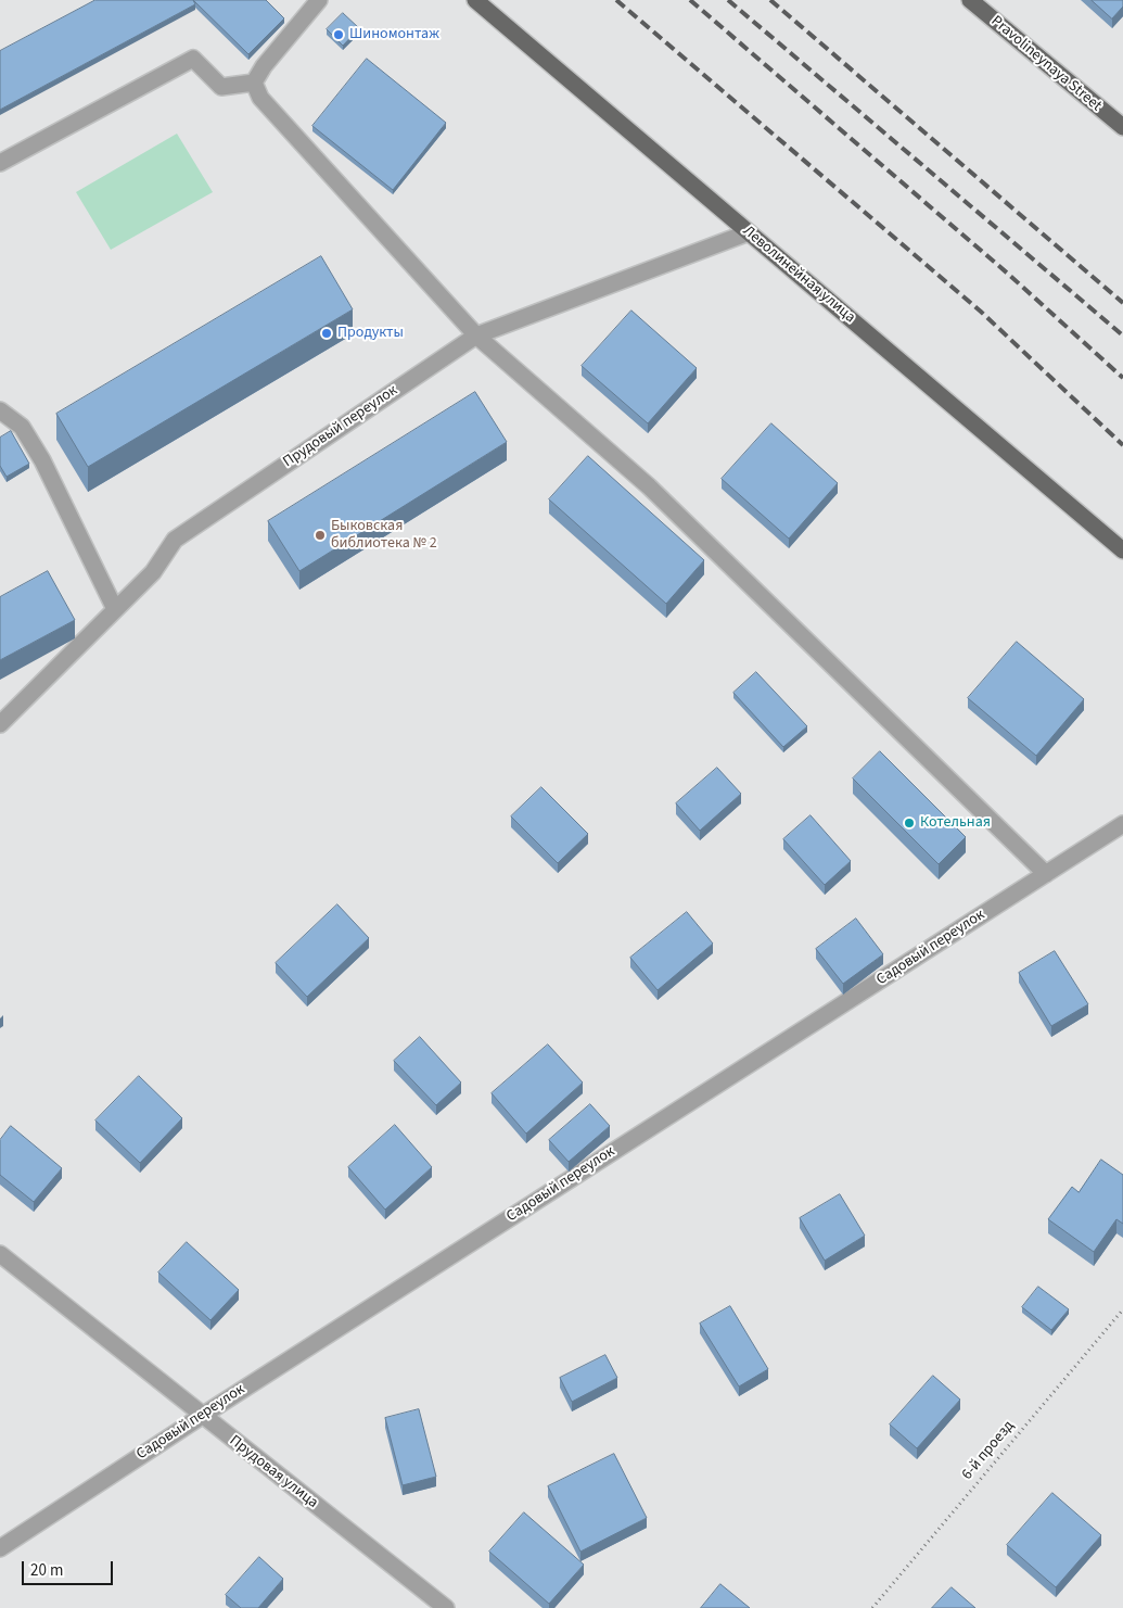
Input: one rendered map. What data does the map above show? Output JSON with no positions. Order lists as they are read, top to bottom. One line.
{"streets":{"main road":["Pravolineynaya Street","Леволинейная улица"],"street":["Прудовый переулок","Садовый переулок","Прудовая улица"],"path":["6-й проезд"]},"crossings":[["Леволинейная улица","Прудовый переулок"],["Садовый переулок","Прудовая улица"]],"places":["Шиномонтаж","Продукты","Быковская библиотека № 2","Котельная"],"scale_bar":"20 m"}
